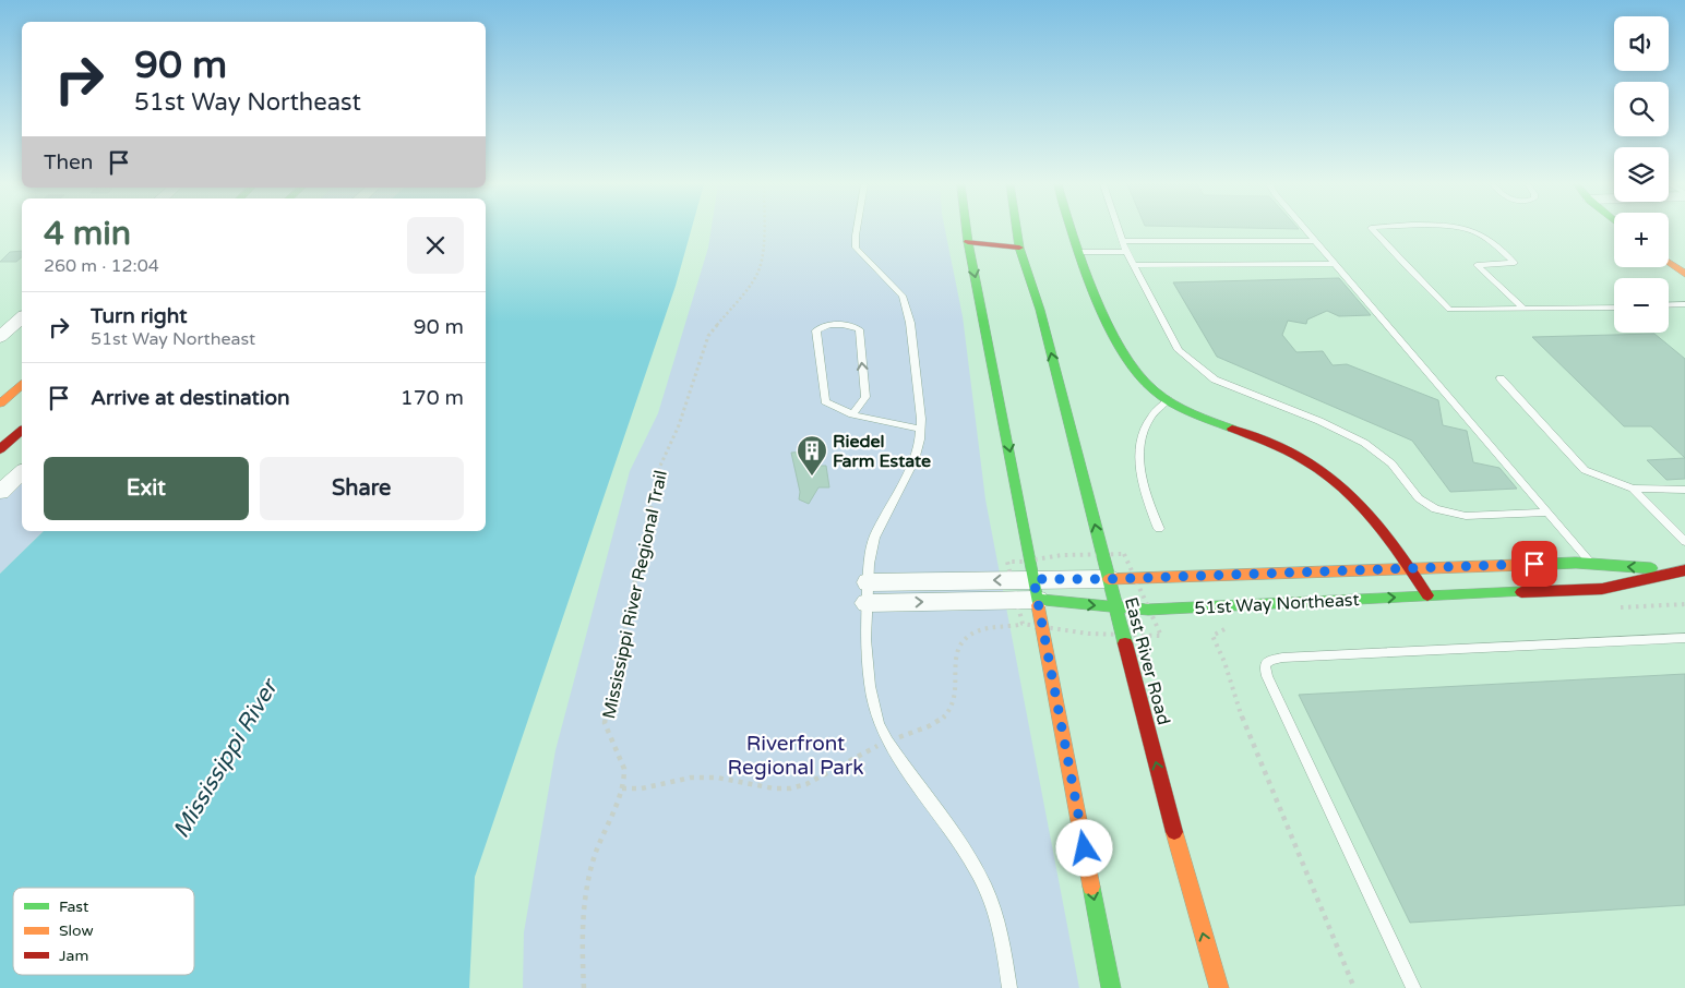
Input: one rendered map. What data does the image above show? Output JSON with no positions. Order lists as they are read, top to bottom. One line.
{"streets":{"main road":["51st Way Northeast","East River Road"],"path":["Mississippi River Regional Trail"]},"crossings":[["51st Way Northeast","East River Road"]],"water":["Mississippi River"],"parks":["Riverfront Regional Park"],"places":{"building":["Riedel Farm Estate"]},"legend":["Fast","Slow","Jam"],"page":{"map_buttons":["+","−"],"turn":["90 m","51st Way Northeast"],"then":"Then","heading":["4 min","260 m · 12:04"],"list":[{"name":"Turn right","note":"51st Way Northeast","value":"90 m"},{"name":"Arrive at destination","value":"170 m"}],"buttons":["Exit","Share"]}}
